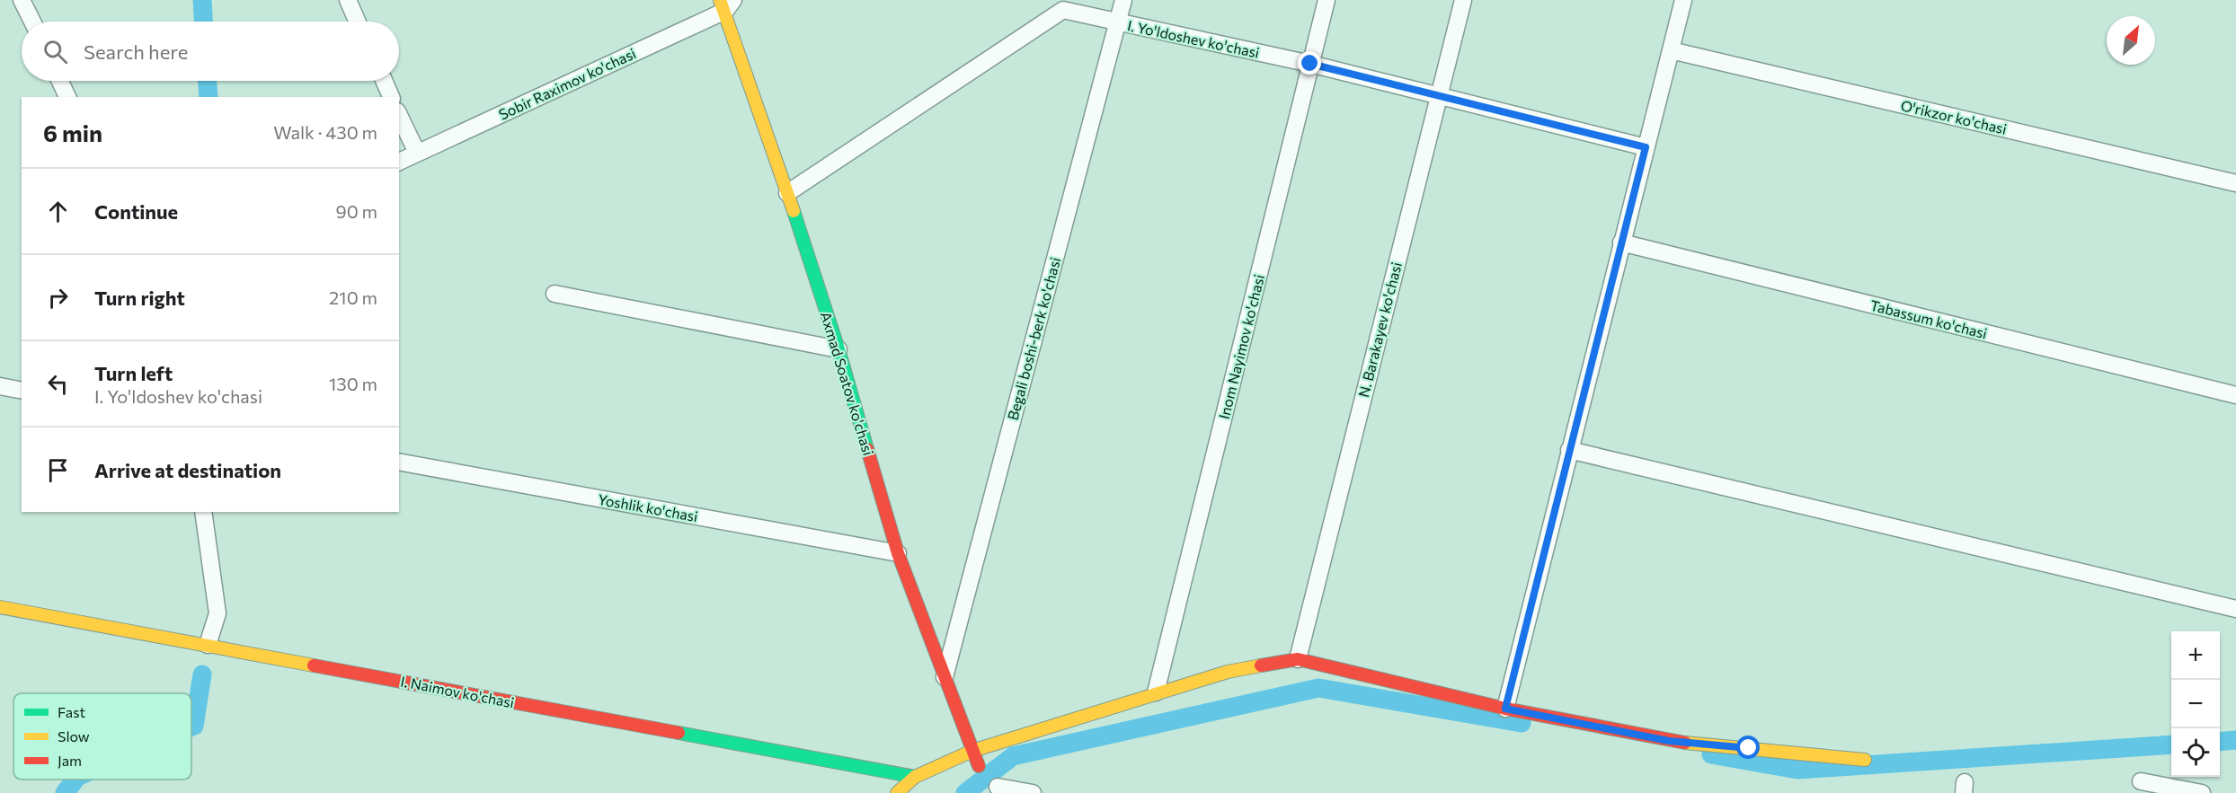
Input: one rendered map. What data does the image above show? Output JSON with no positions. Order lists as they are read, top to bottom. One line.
{"streets":{"street":["I. Yo'ldoshev ko'chasi","Sobir Raximov ko'chasi","O'rikzor ko'chasi","Tabassum ko'chasi","N. Barakayev ko'chasi","Begali boshi-berk ko'chasi","Inom Nayimov ko'chasi","Axmad Soatov ko'chasi","Yoshlik ko'chasi","I. Naimov ko'chasi"]},"crossings":[["I. Yo'ldoshev ko'chasi","N. Barakayev ko'chasi"],["I. Yo'ldoshev ko'chasi","Begali boshi-berk ko'chasi"],["I. Yo'ldoshev ko'chasi","Inom Nayimov ko'chasi"],["I. Yo'ldoshev ko'chasi","Axmad Soatov ko'chasi"],["Sobir Raximov ko'chasi","Axmad Soatov ko'chasi"],["Begali boshi-berk ko'chasi","Axmad Soatov ko'chasi"],["Axmad Soatov ko'chasi","Yoshlik ko'chasi"]],"legend":["Fast","Slow","Jam"],"north":"top right","page":{"search":"Search here","heading":["6 min","Walk · 430 m"],"list":[["Continue","90 m"],["Turn right","210 m"],["Turn left","I. Yo'ldoshev ko'chasi","130 m"],"Arrive at destination"],"map_buttons":["+","−"]}}
